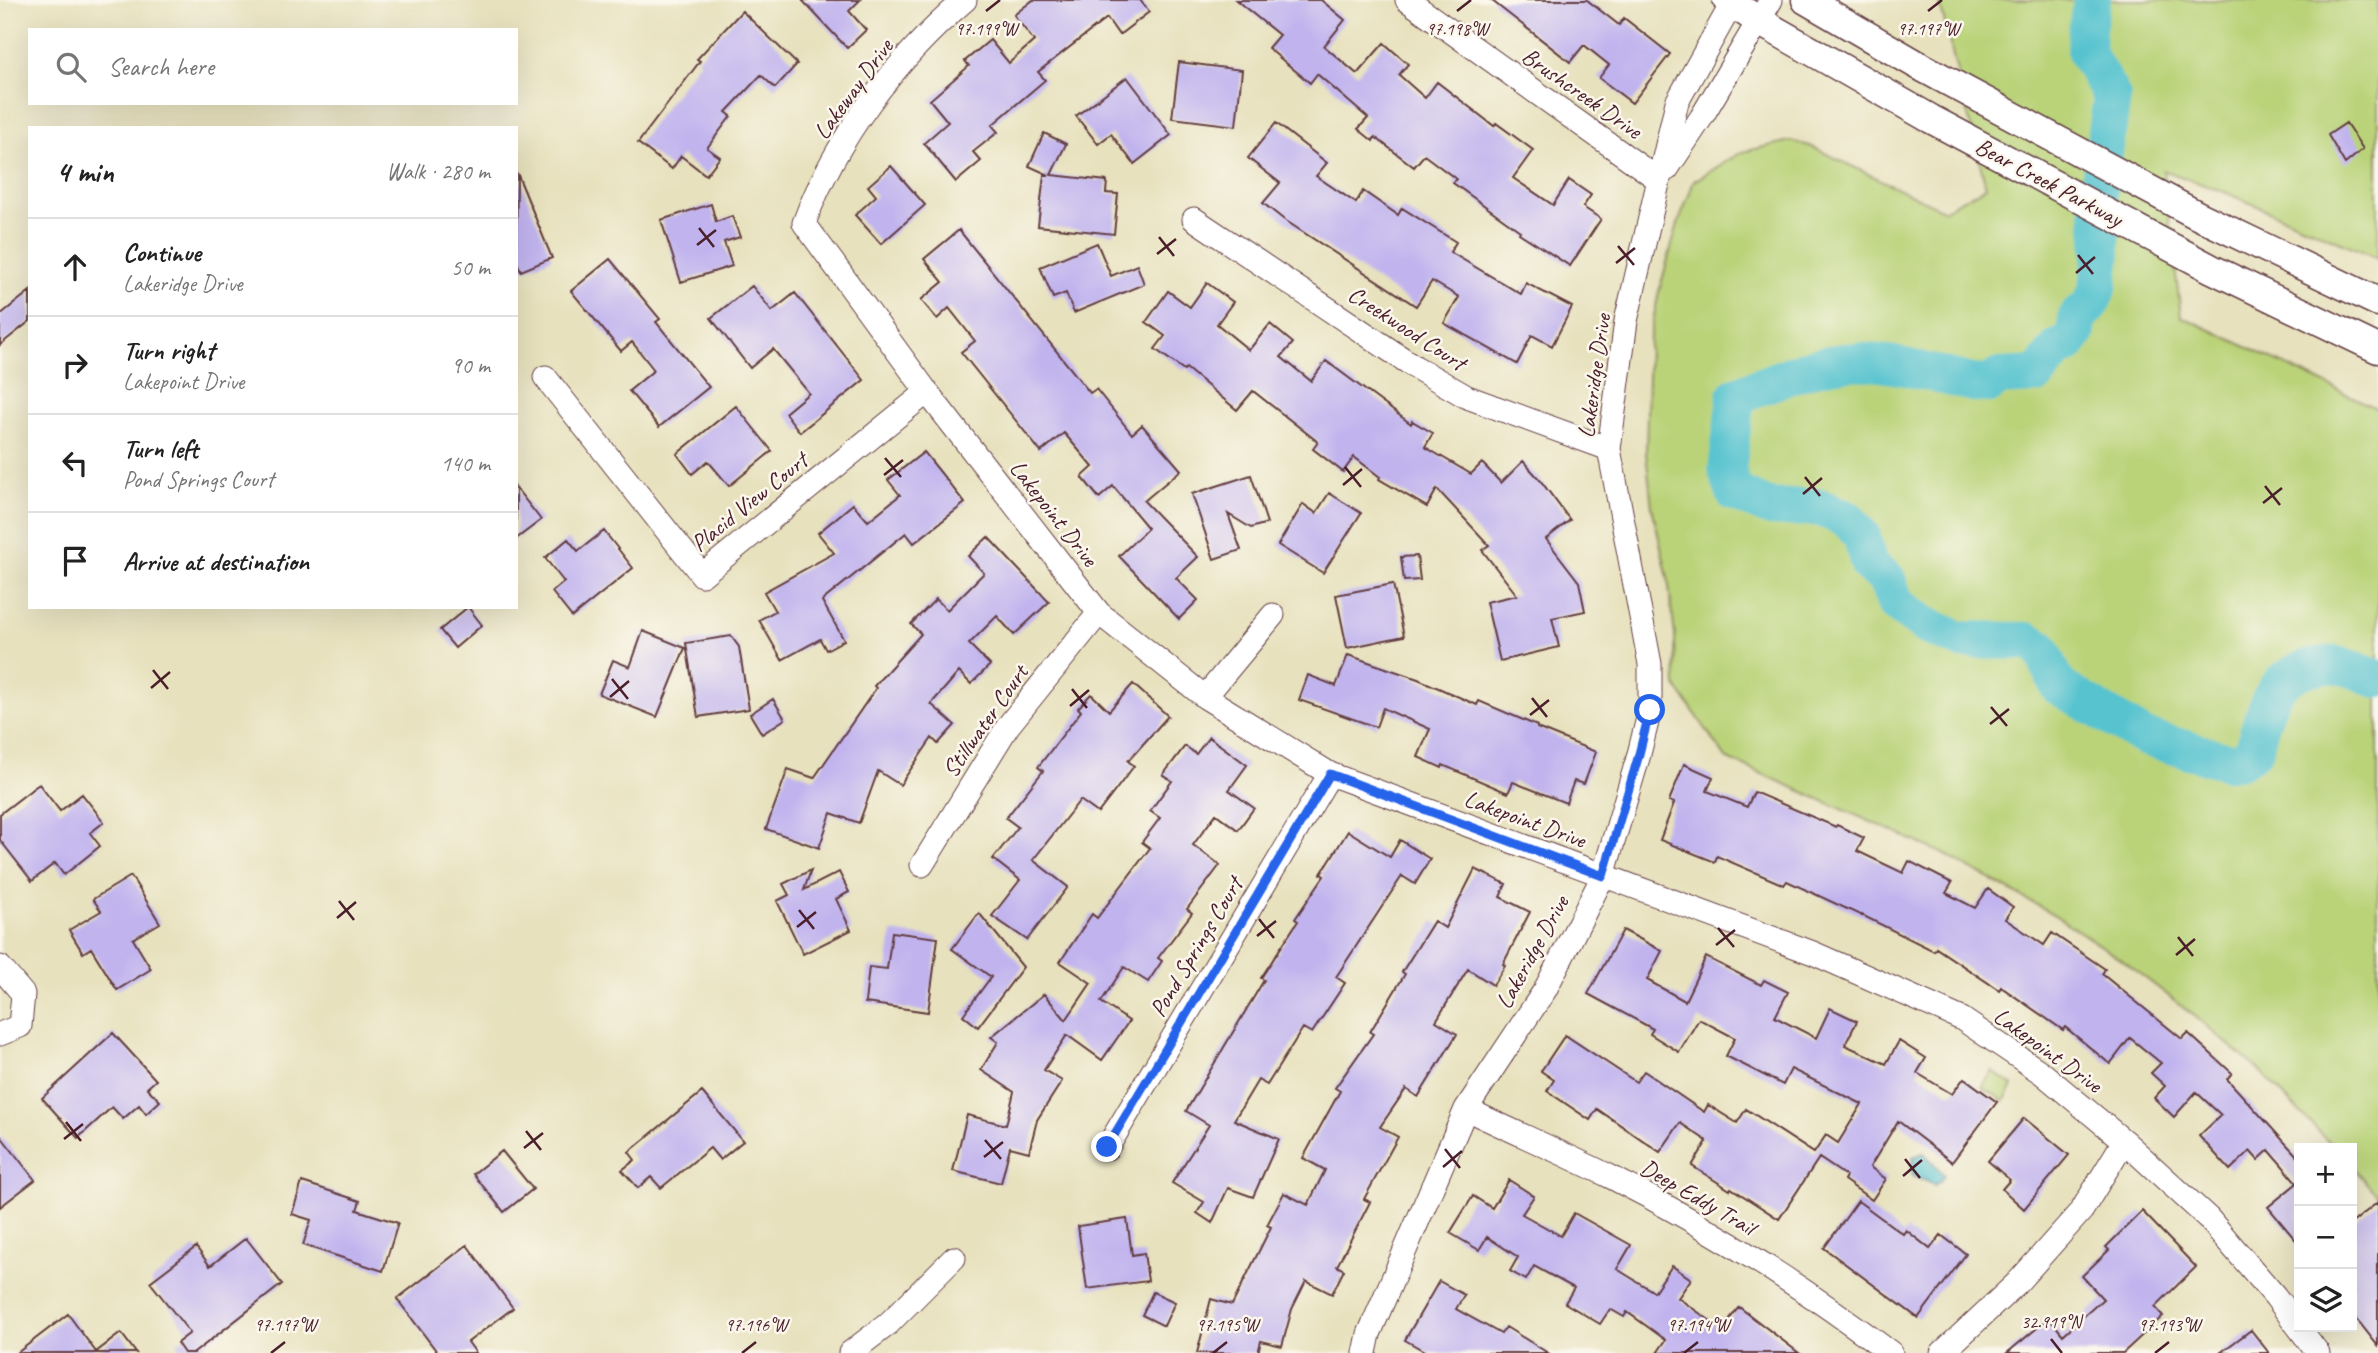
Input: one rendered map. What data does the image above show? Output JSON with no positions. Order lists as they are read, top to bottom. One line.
{"streets":{"main road":["Bear Creek Parkway"],"street":["Lakeway Drive","Brushcreek Drive","Creekwood Court","Lakeridge Drive","Placid View Court","Lakepoint Drive","Stillwater Court","Pond Springs Court","Deep Eddy Trail"]},"crossings":[["Lakeway Drive","Lakepoint Drive"],["Brushcreek Drive","Lakeridge Drive"],["Bear Creek Parkway","Lakeridge Drive"],["Creekwood Court","Lakeridge Drive"],["Lakeridge Drive","Lakepoint Drive"],["Lakeridge Drive","Deep Eddy Trail"],["Placid View Court","Lakepoint Drive"],["Lakepoint Drive","Stillwater Court"],["Lakepoint Drive","Pond Springs Court"]],"page":{"search":"Search here","heading":["4 min","Walk · 280 m"],"list":[["Continue","Lakeridge Drive","50 m"],["Turn right","Lakepoint Drive","90 m"],["Turn left","Pond Springs Court","140 m"],"Arrive at destination"],"map_buttons":["+","−"]},"coordinates":["97.198°W","97.199°W","97.197°W","32.919°N","97.196°W","97.195°W","97.194°W","97.193°W"]}
